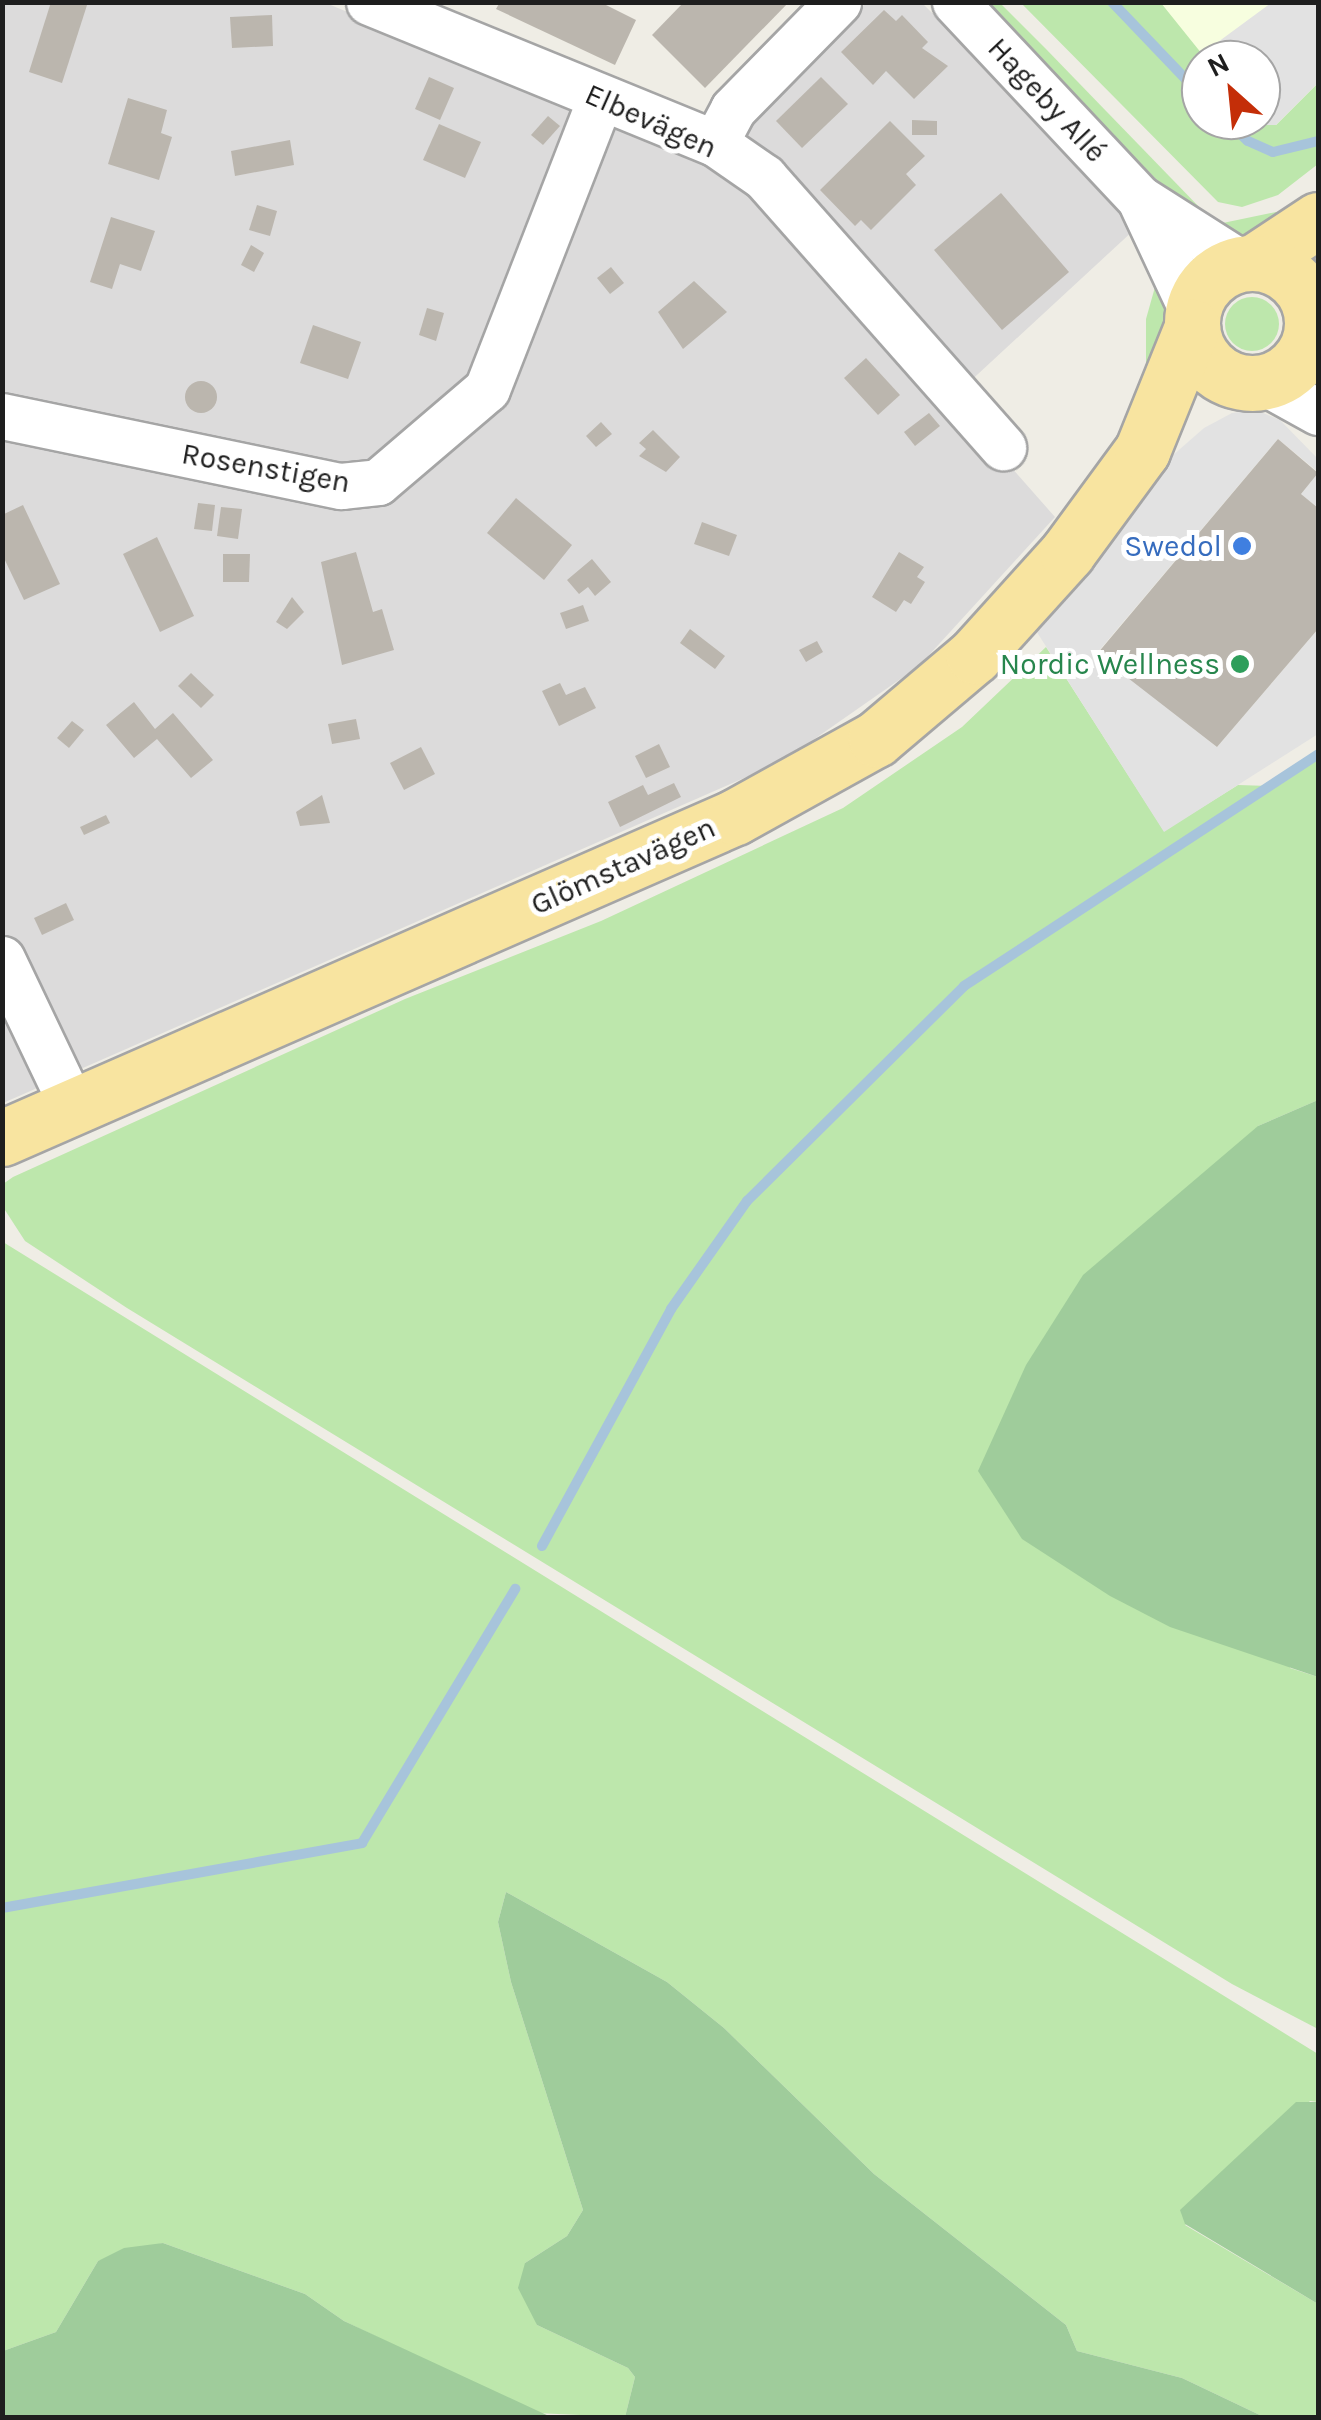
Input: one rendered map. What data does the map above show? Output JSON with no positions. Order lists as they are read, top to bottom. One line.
{"streets":{"main road":["Glömstavägen"],"street":["Hageby Allé","Elbevägen","Rosenstigen"]},"crossings":[["Hageby Allé","Glömstavägen"],["Elbevägen","Rosenstigen"]],"places":["Swedol","Nordic Wellness"],"north":"top left"}
